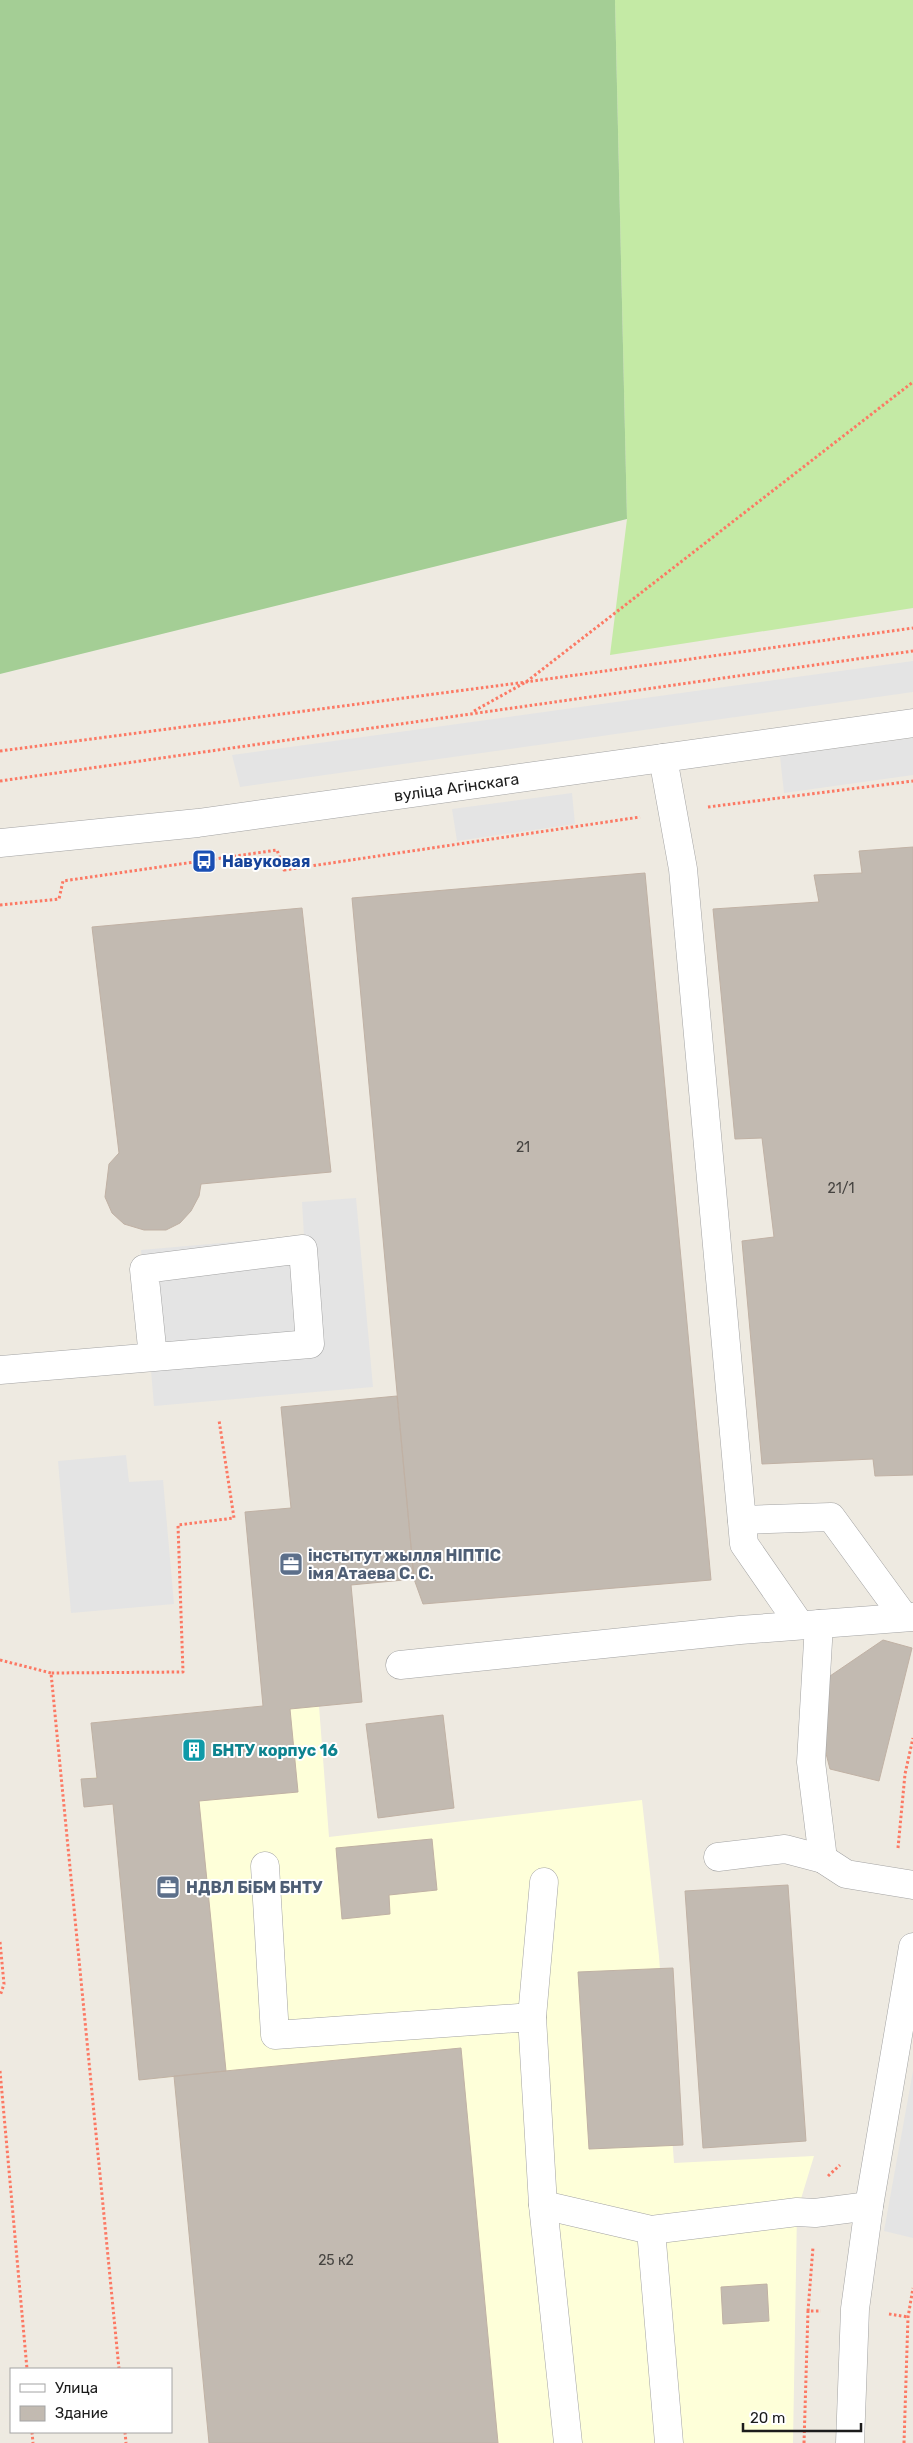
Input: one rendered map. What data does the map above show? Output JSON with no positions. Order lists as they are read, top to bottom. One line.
{"streets":{"street":["вуліца Агінскага"]},"places":{"bus stop":["Навуковая"],"office":["інстытут жылля НІПТІС імя Атаева С. С.","НДВЛ БіБМ БНТУ"],"building":["БНТУ корпус 16"]},"house_numbers":["21","21/1","25 к2"],"legend":["Улица","Здание"],"scale_bar":"20 m"}
